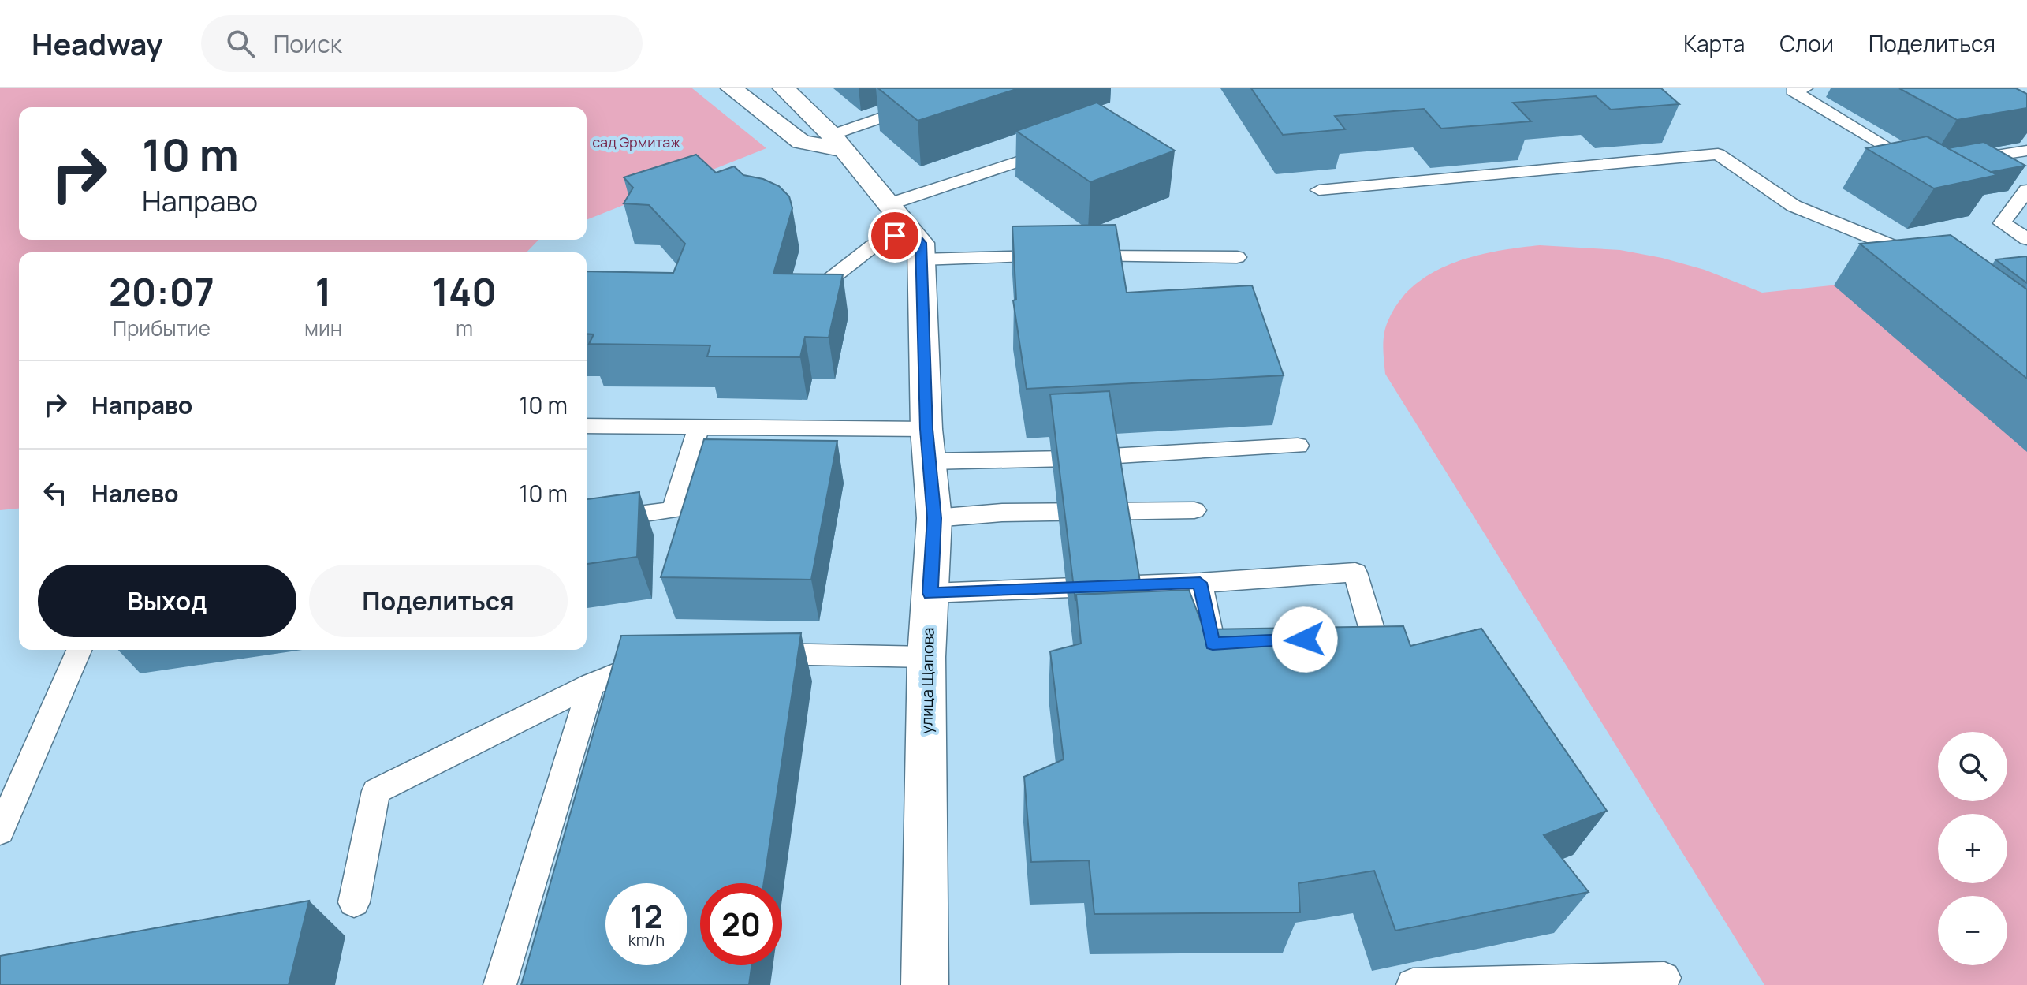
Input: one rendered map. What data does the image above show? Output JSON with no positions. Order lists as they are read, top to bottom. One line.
{"streets":{"street":["улица Щапова"]},"parks":["сад Эрмитаж"],"page":{"header":"Headway","search":"Поиск","nav":["Карта","Слои","Поделиться"],"turn":["10 m","Направо"],"eta":["20:07","Прибытие","1","мин","140","m"],"list":[{"name":"Направо","value":"10 m"},{"name":"Налево","value":"10 m"}],"buttons":["Выход","Поделиться"],"map_buttons":["+","−"],"speed":"12 km/h","limit":"20"}}
